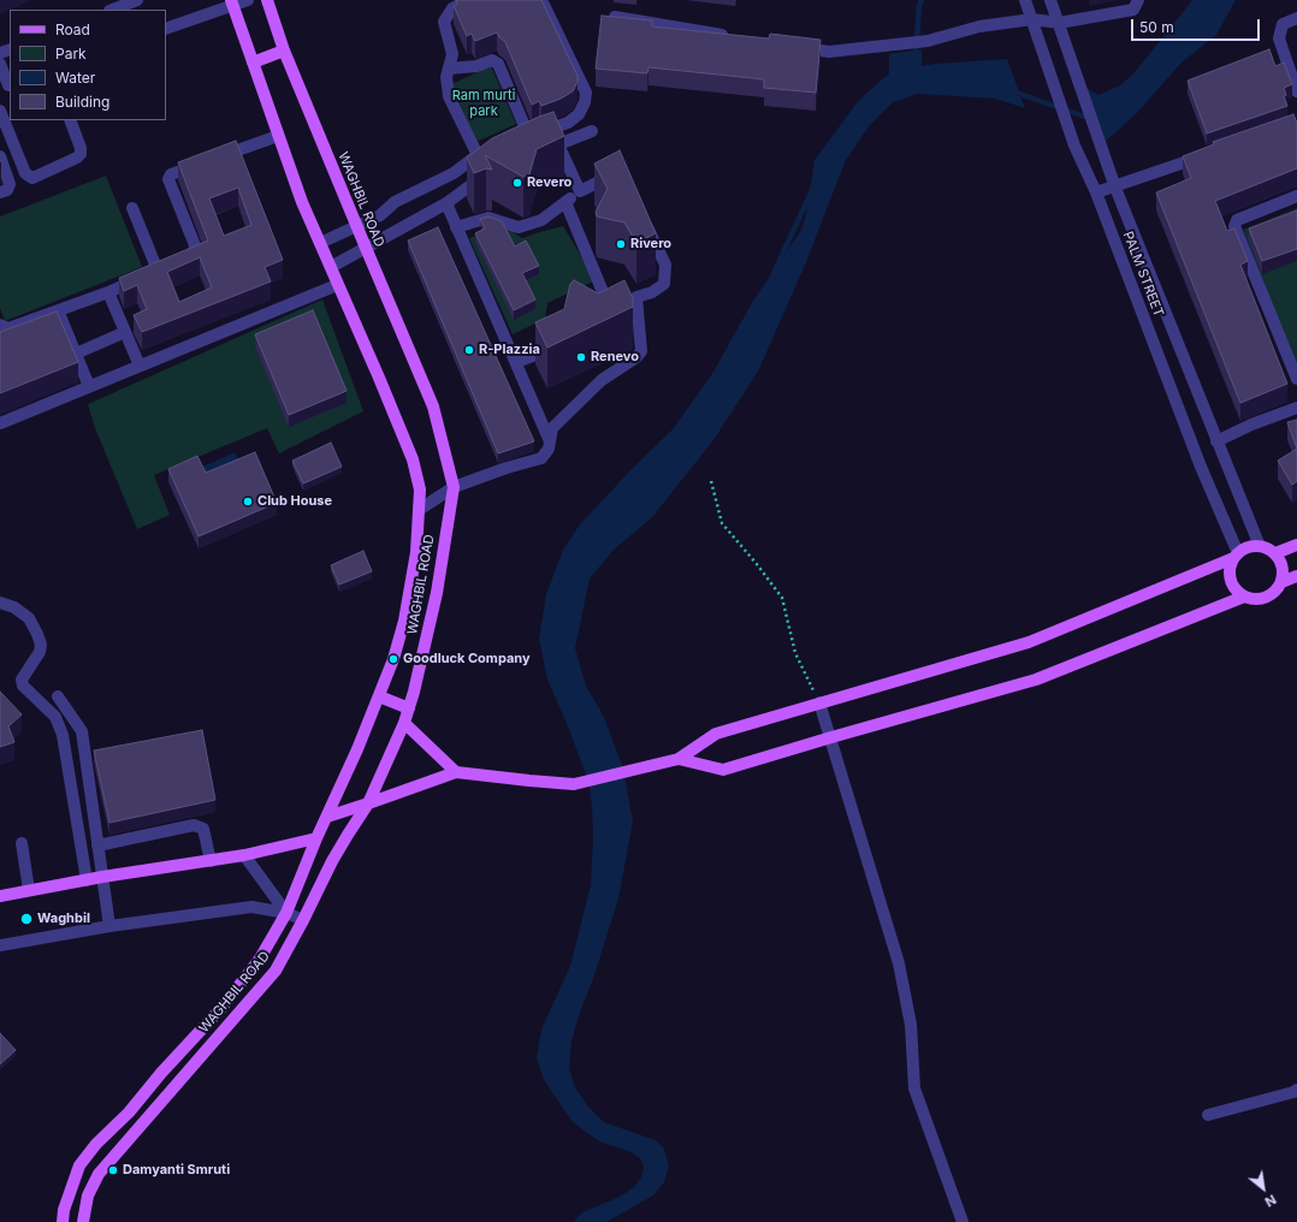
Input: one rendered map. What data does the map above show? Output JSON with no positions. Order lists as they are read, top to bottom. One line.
{"streets":{"main road":["WAGHBIL ROAD"],"street":["PALM STREET"]},"parks":["Ram murti park"],"places":["Revero","Rivero","R-Plazzia","Renevo","Club House","Goodluck Company","Waghbil","Damyanti Smruti"],"legend":["Road","Park","Water","Building"],"scale_bar":"50 m","north":"bottom right"}
